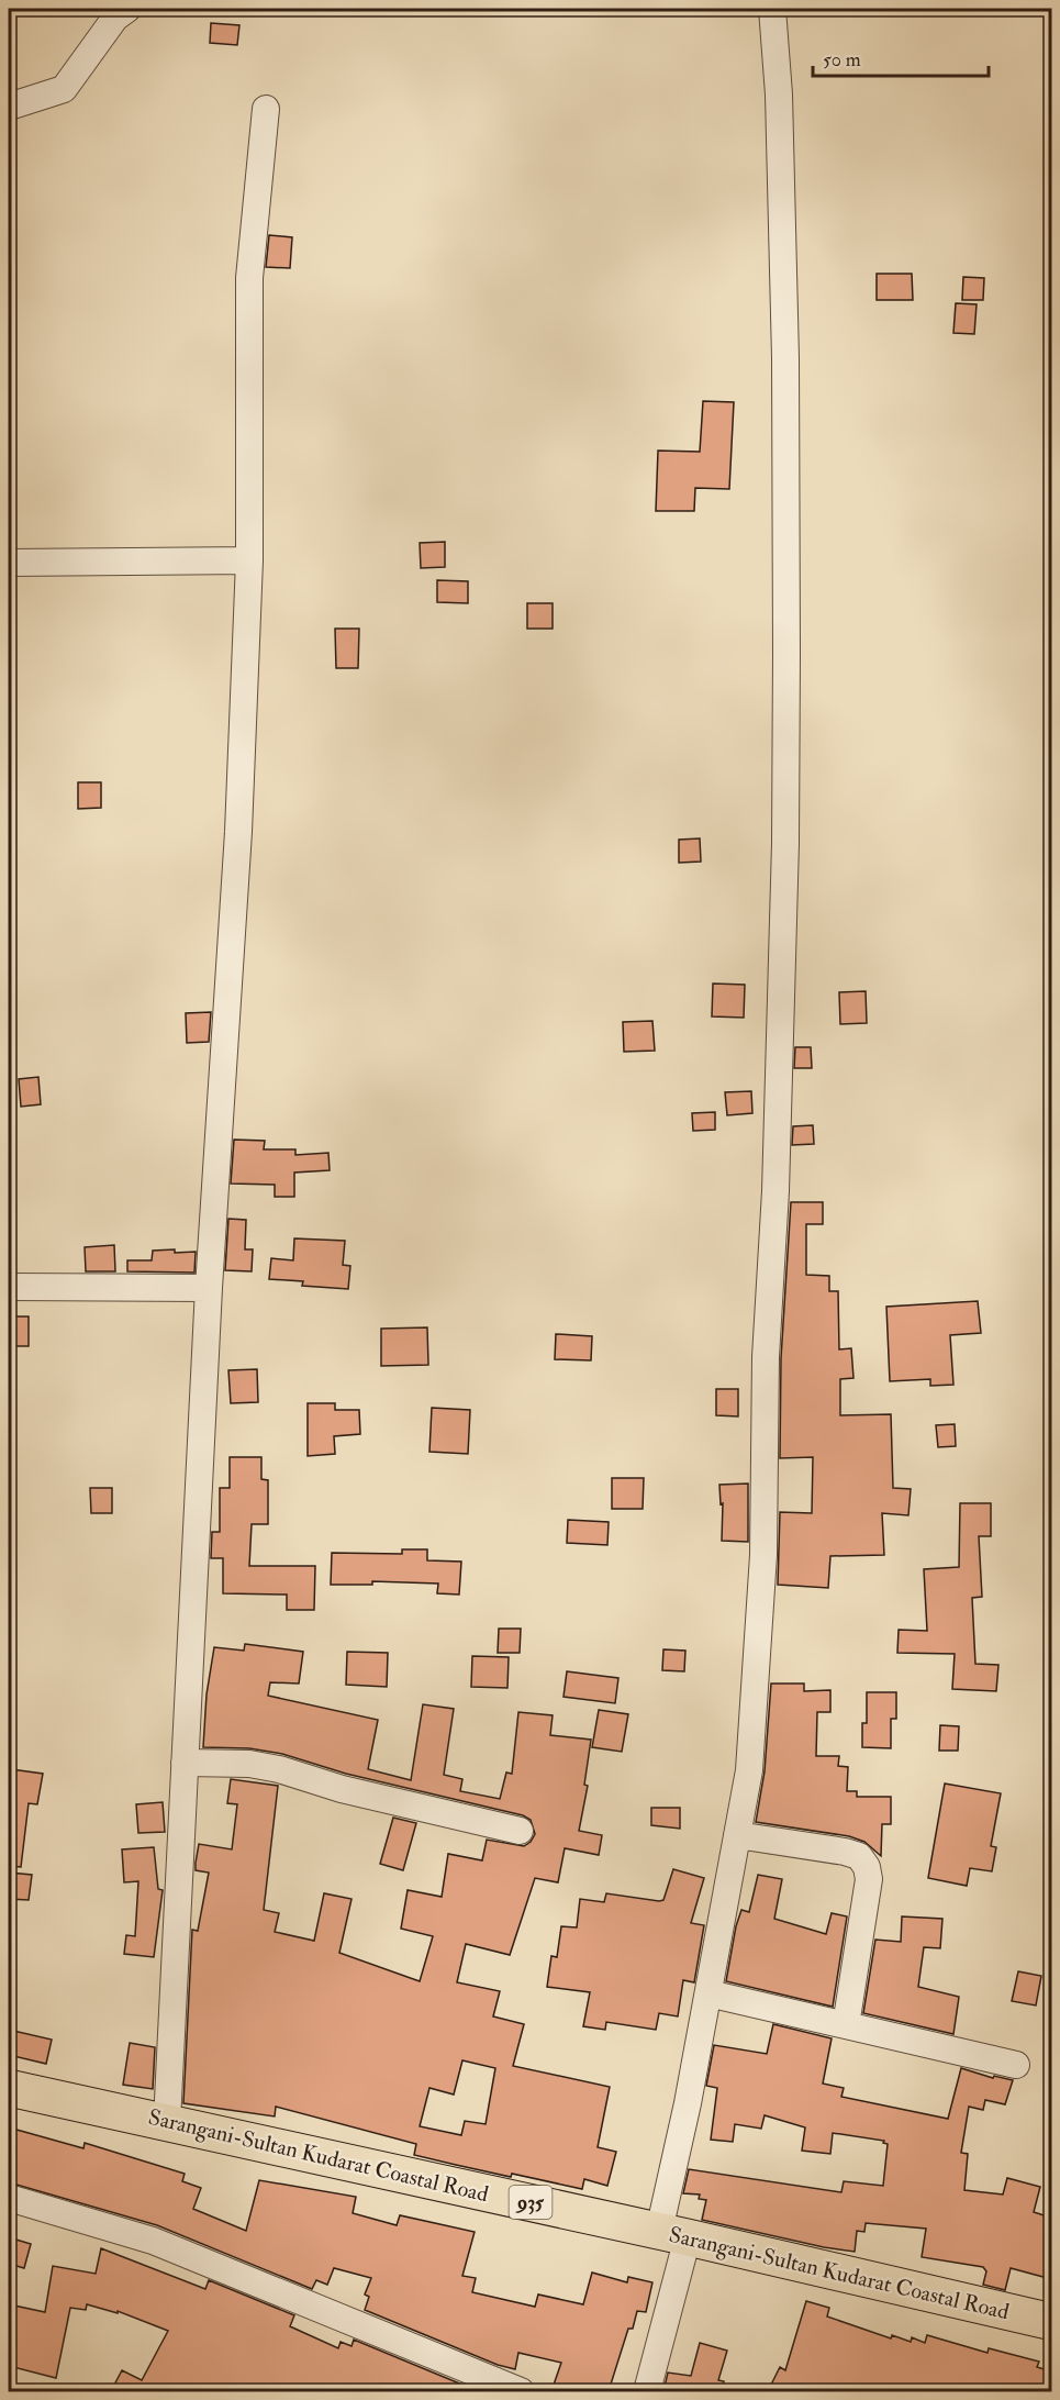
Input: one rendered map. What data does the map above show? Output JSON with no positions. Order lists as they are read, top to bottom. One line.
{"streets":{"main road":["Sarangani-Sultan Kudarat Coastal Road","935"]},"scale_bar":"50 m"}
